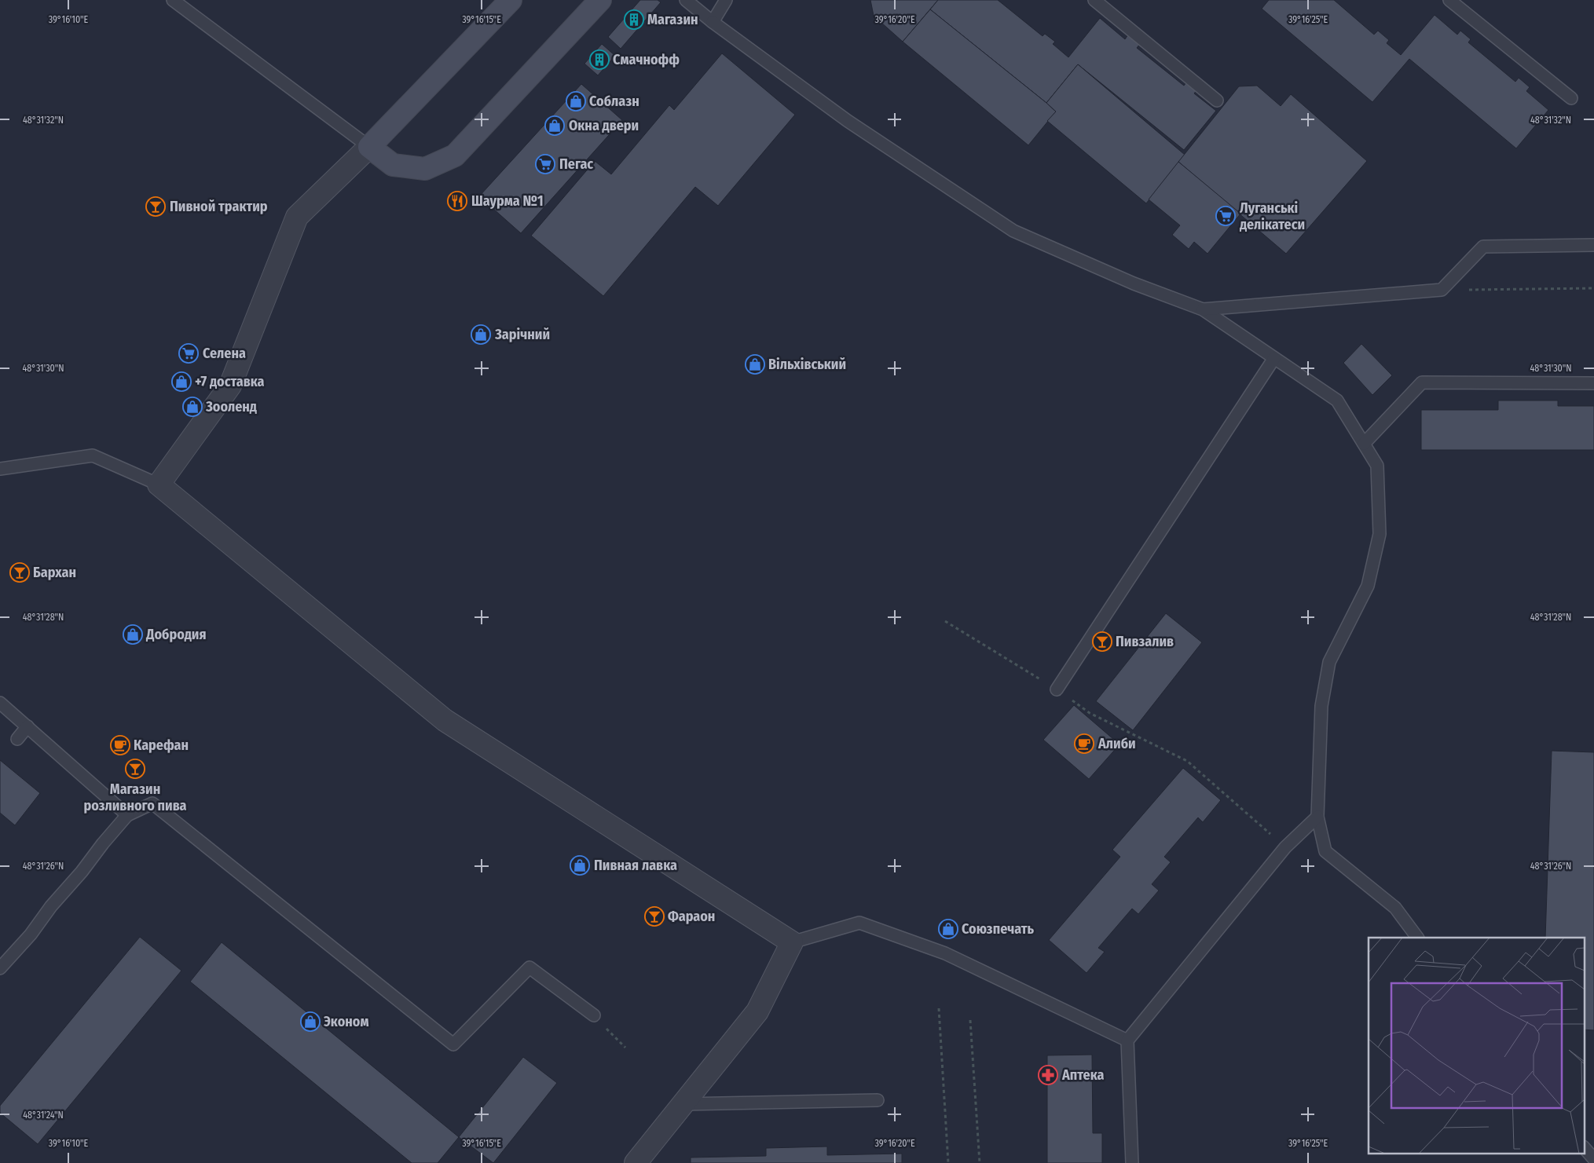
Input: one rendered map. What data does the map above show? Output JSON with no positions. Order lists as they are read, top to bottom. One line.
{"places":{"building":["Магазин","Смачнофф"],"shop":["Соблазн","Окна двери","Зарічний","Вільхівський","+7 доставка","Зооленд","Добродия","Пивная лавка","Союзпечать","Эконом"],"supermarket":["Пегас","Луганські делікатеси","Селена"],"restaurant":["Шаурма №1"],"bar":["Пивной трактир","Бархан","Пивзалив","Магазин розливного пива","Фараон"],"cafe":["Алиби","Карефан"],"pharmacy":["Аптека"]},"coordinates":["39°16'10\"E","39°16'15\"E","39°16'20\"E","39°16'25\"E","48°31'32\"N","48°31'30\"N","48°31'28\"N","48°31'26\"N","48°31'24\"N"]}
